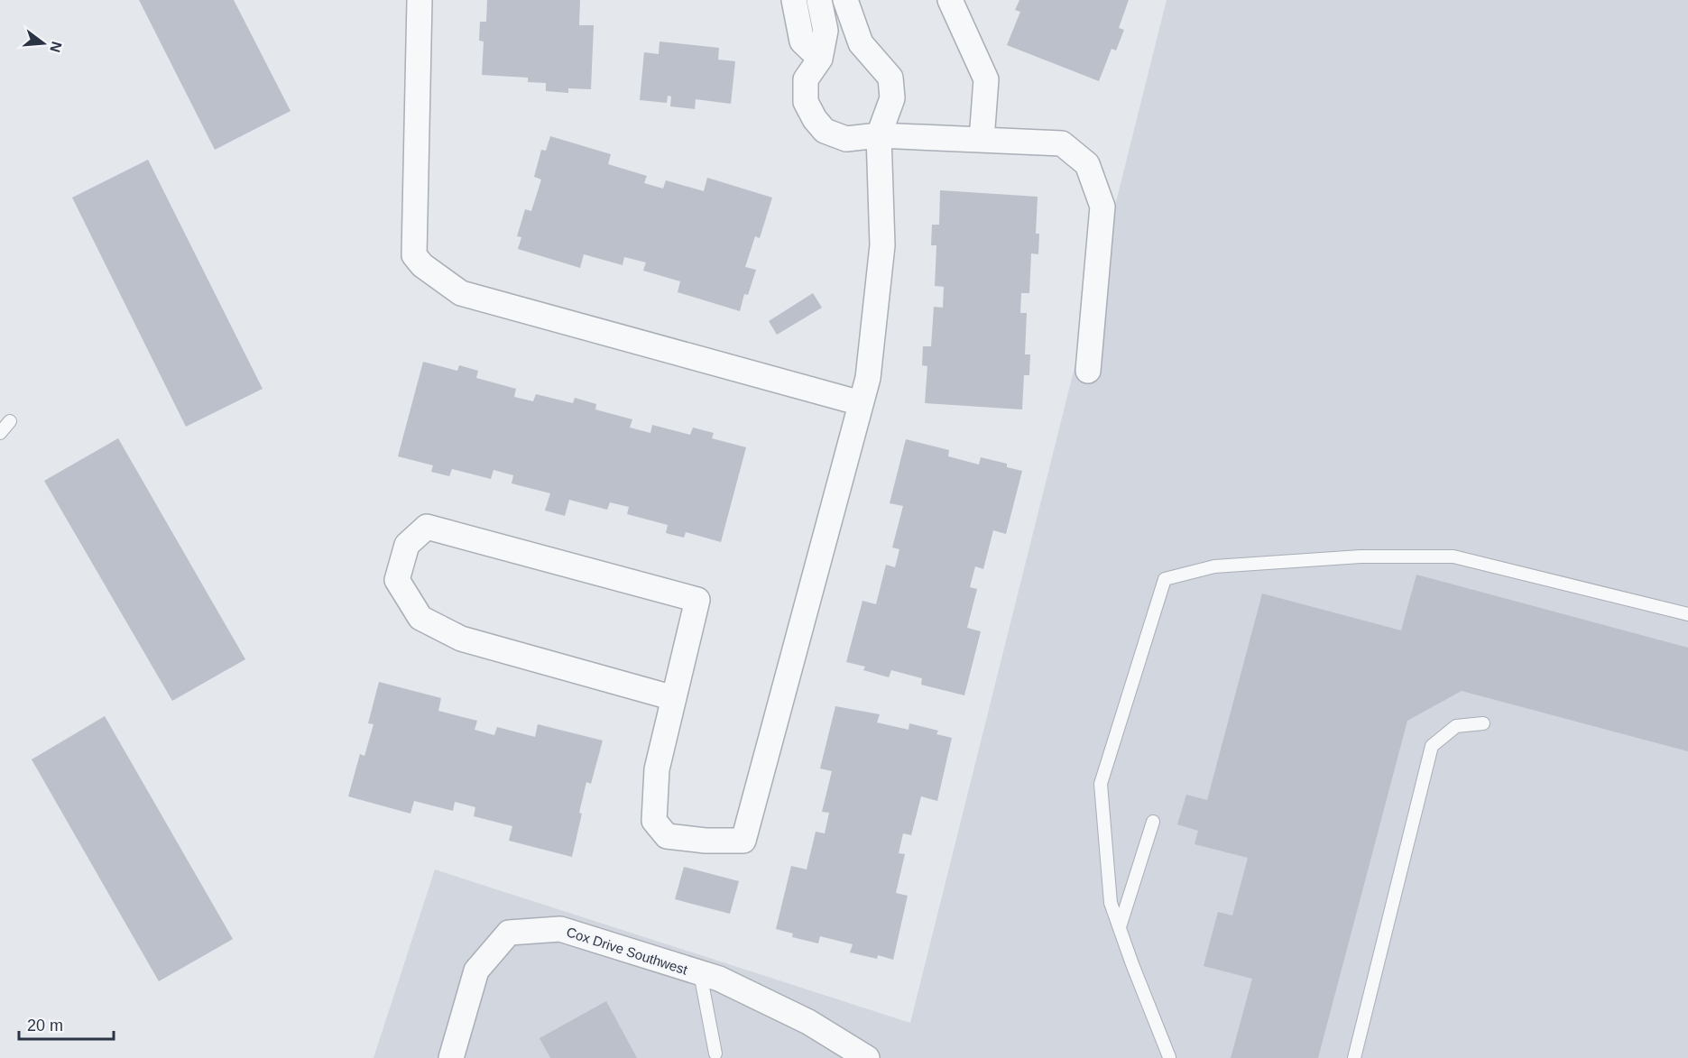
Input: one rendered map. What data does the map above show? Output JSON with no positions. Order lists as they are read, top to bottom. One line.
{"streets":{"street":["Cox Drive Southwest"]},"scale_bar":"20 m","north":"right"}
